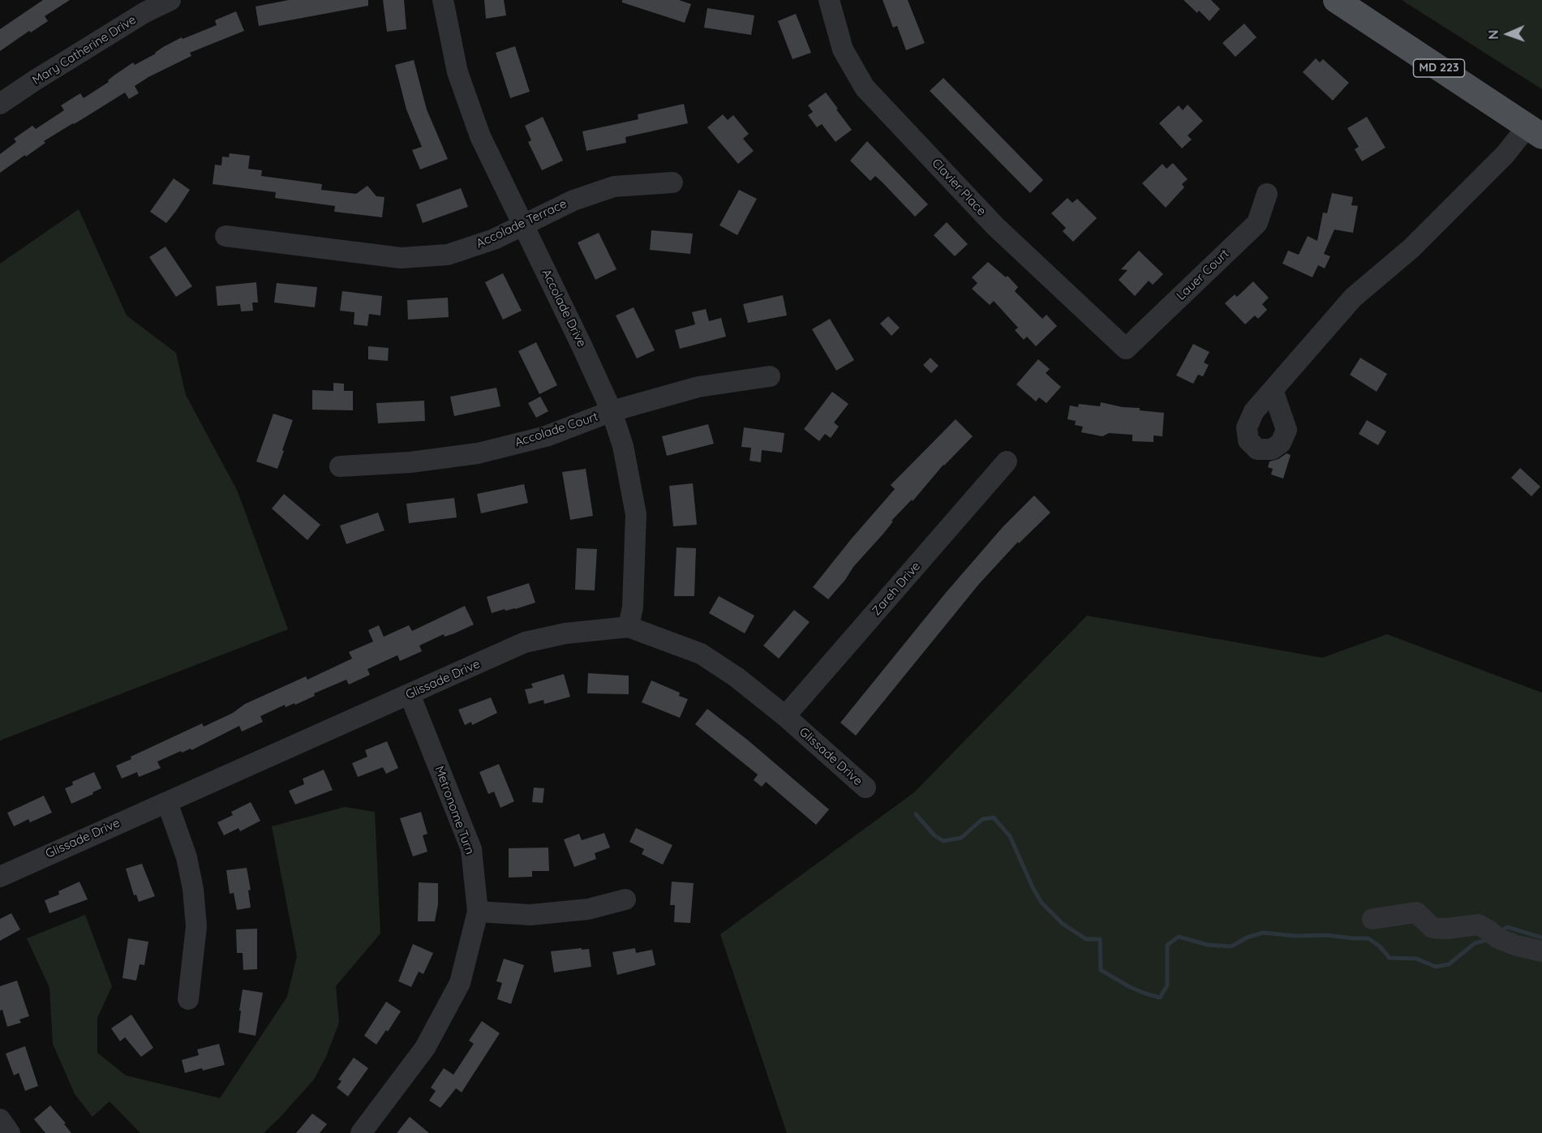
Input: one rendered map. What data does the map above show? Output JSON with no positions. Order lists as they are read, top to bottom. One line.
{"streets":{"main road":["MD 223"],"street":["Mary Catherine Drive","Clavier Place","Accolade Terrace","Lauer Court","Accolade Drive","Accolade Court","Zareh Drive","Glissade Drive","Metronome Turn"]},"crossings":[["Clavier Place","Lauer Court"],["Accolade Terrace","Accolade Drive"],["Accolade Drive","Accolade Court"],["Accolade Drive","Glissade Drive"],["Zareh Drive","Glissade Drive"],["Glissade Drive","Metronome Turn"]],"north":"left"}
